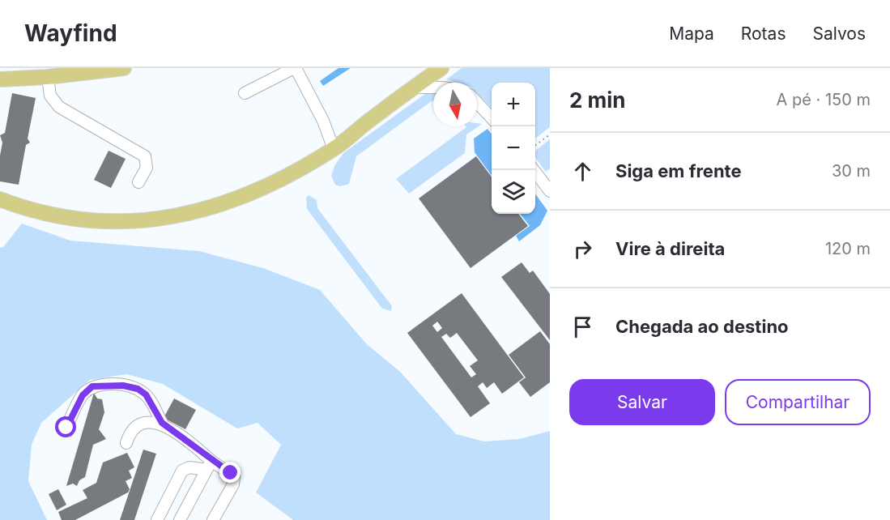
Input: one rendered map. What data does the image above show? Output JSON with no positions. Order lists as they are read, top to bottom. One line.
{"north":"bottom","page":{"header":"Wayfind","nav":["Mapa","Rotas","Salvos"],"heading":["2 min","A pé · 150 m"],"map_buttons":["+","−"],"list":[["Siga em frente","30 m"],["Vire à direita","120 m"],"Chegada ao destino"],"buttons":["Salvar","Compartilhar"]}}
